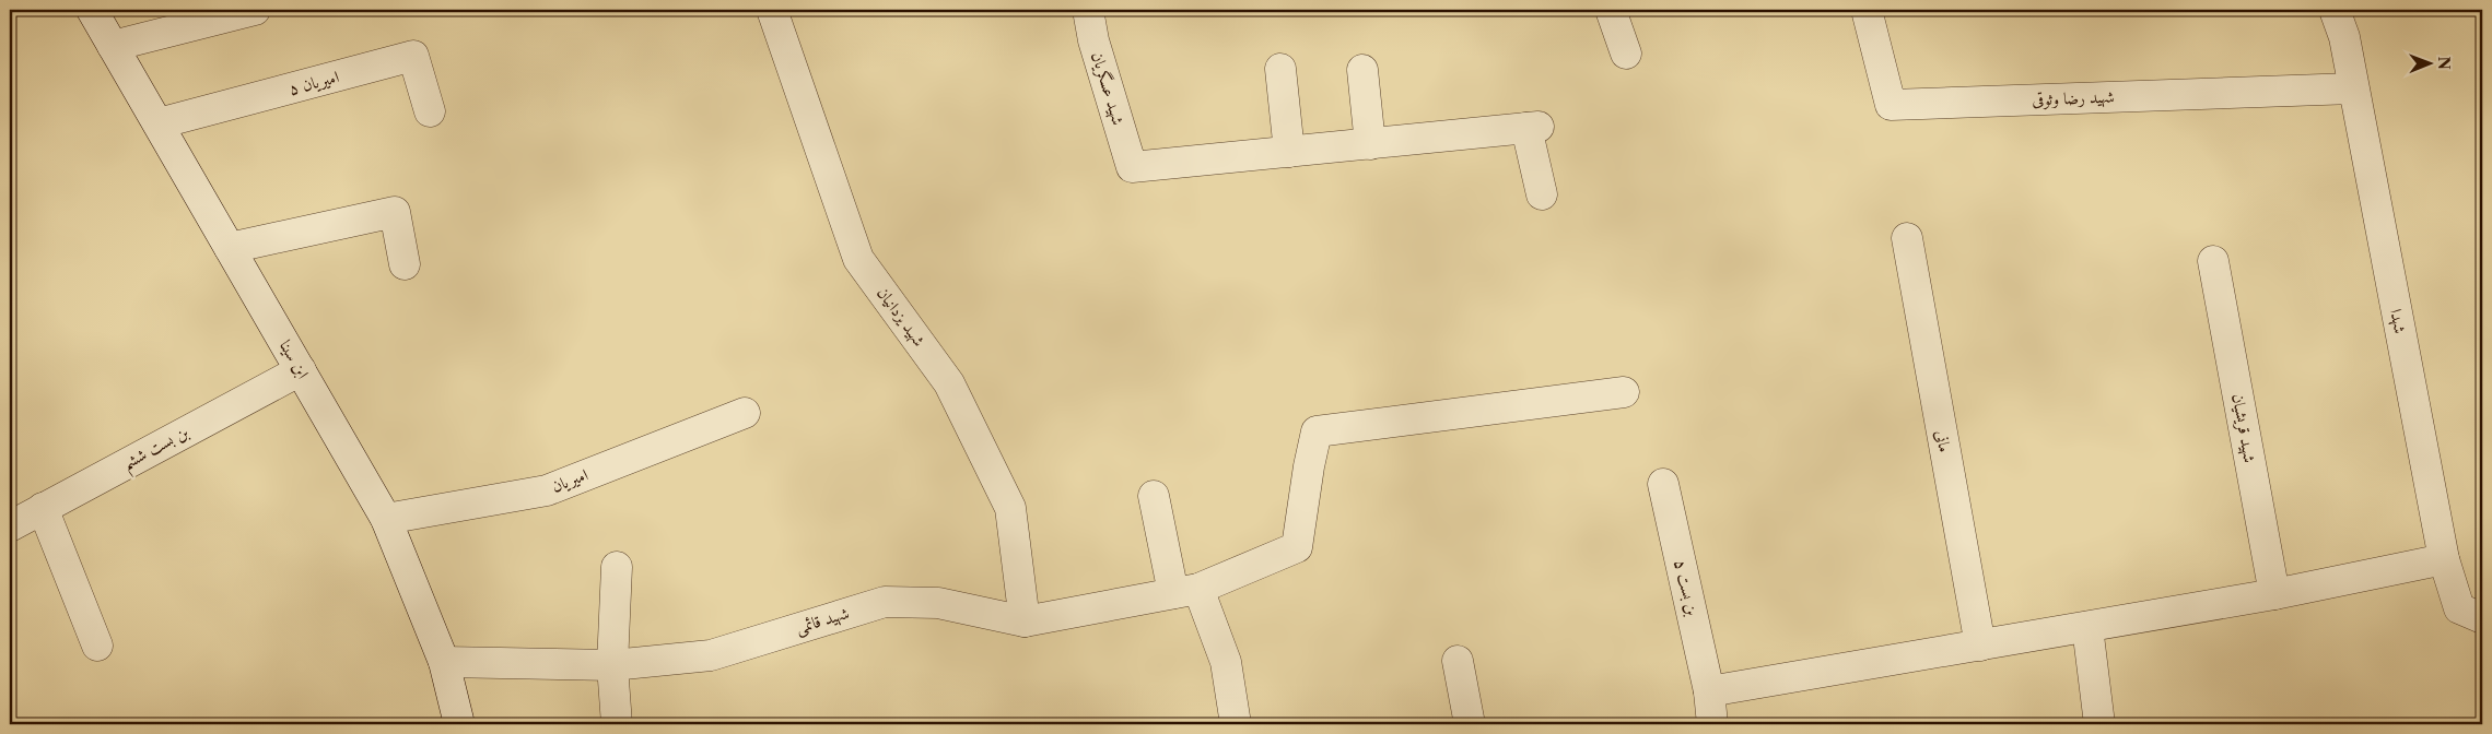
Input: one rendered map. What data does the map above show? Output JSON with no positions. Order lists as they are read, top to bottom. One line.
{"streets":{"street":["امیریان ۵","شهید عسگریان","شهید رضا وثوقی","شهید یزدانیان","شهدا","ابن سینا","شهید قریشیان","مانی","بن بست ششم","امیریان","بن بست ۵","شهید قائمی"]},"crossings":[["امیریان ۵","ابن سینا"],["شهید رضا وثوقی","شهدا"],["شهید یزدانیان","شهید قائمی"],["ابن سینا","بن بست ششم"],["ابن سینا","امیریان"],["ابن سینا","شهید قائمی"]],"north":"right"}
